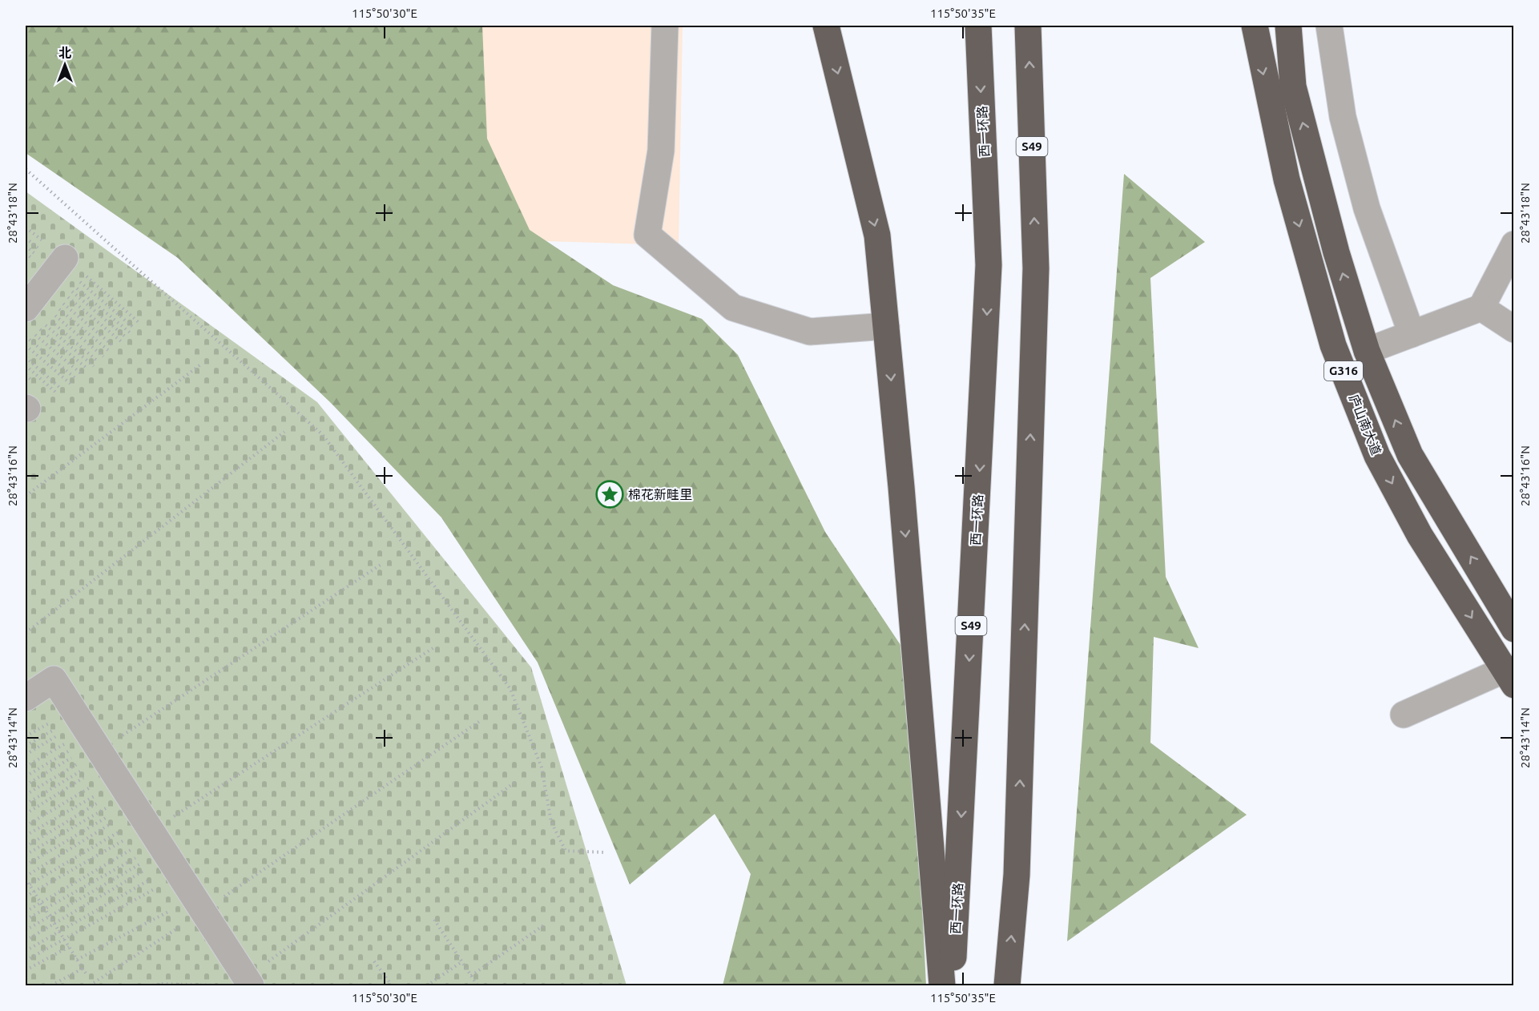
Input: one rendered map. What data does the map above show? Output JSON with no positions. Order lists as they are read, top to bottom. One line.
{"streets":{"highway":["西一环路","S49","G316","庐山南大道"]},"places":{"place":["棉花新畦里"]},"north":"top","coordinates":["115°50'30\"E","115°50'35\"E","28°43'18\"N","28°43'16\"N","28°43'14\"N"]}
